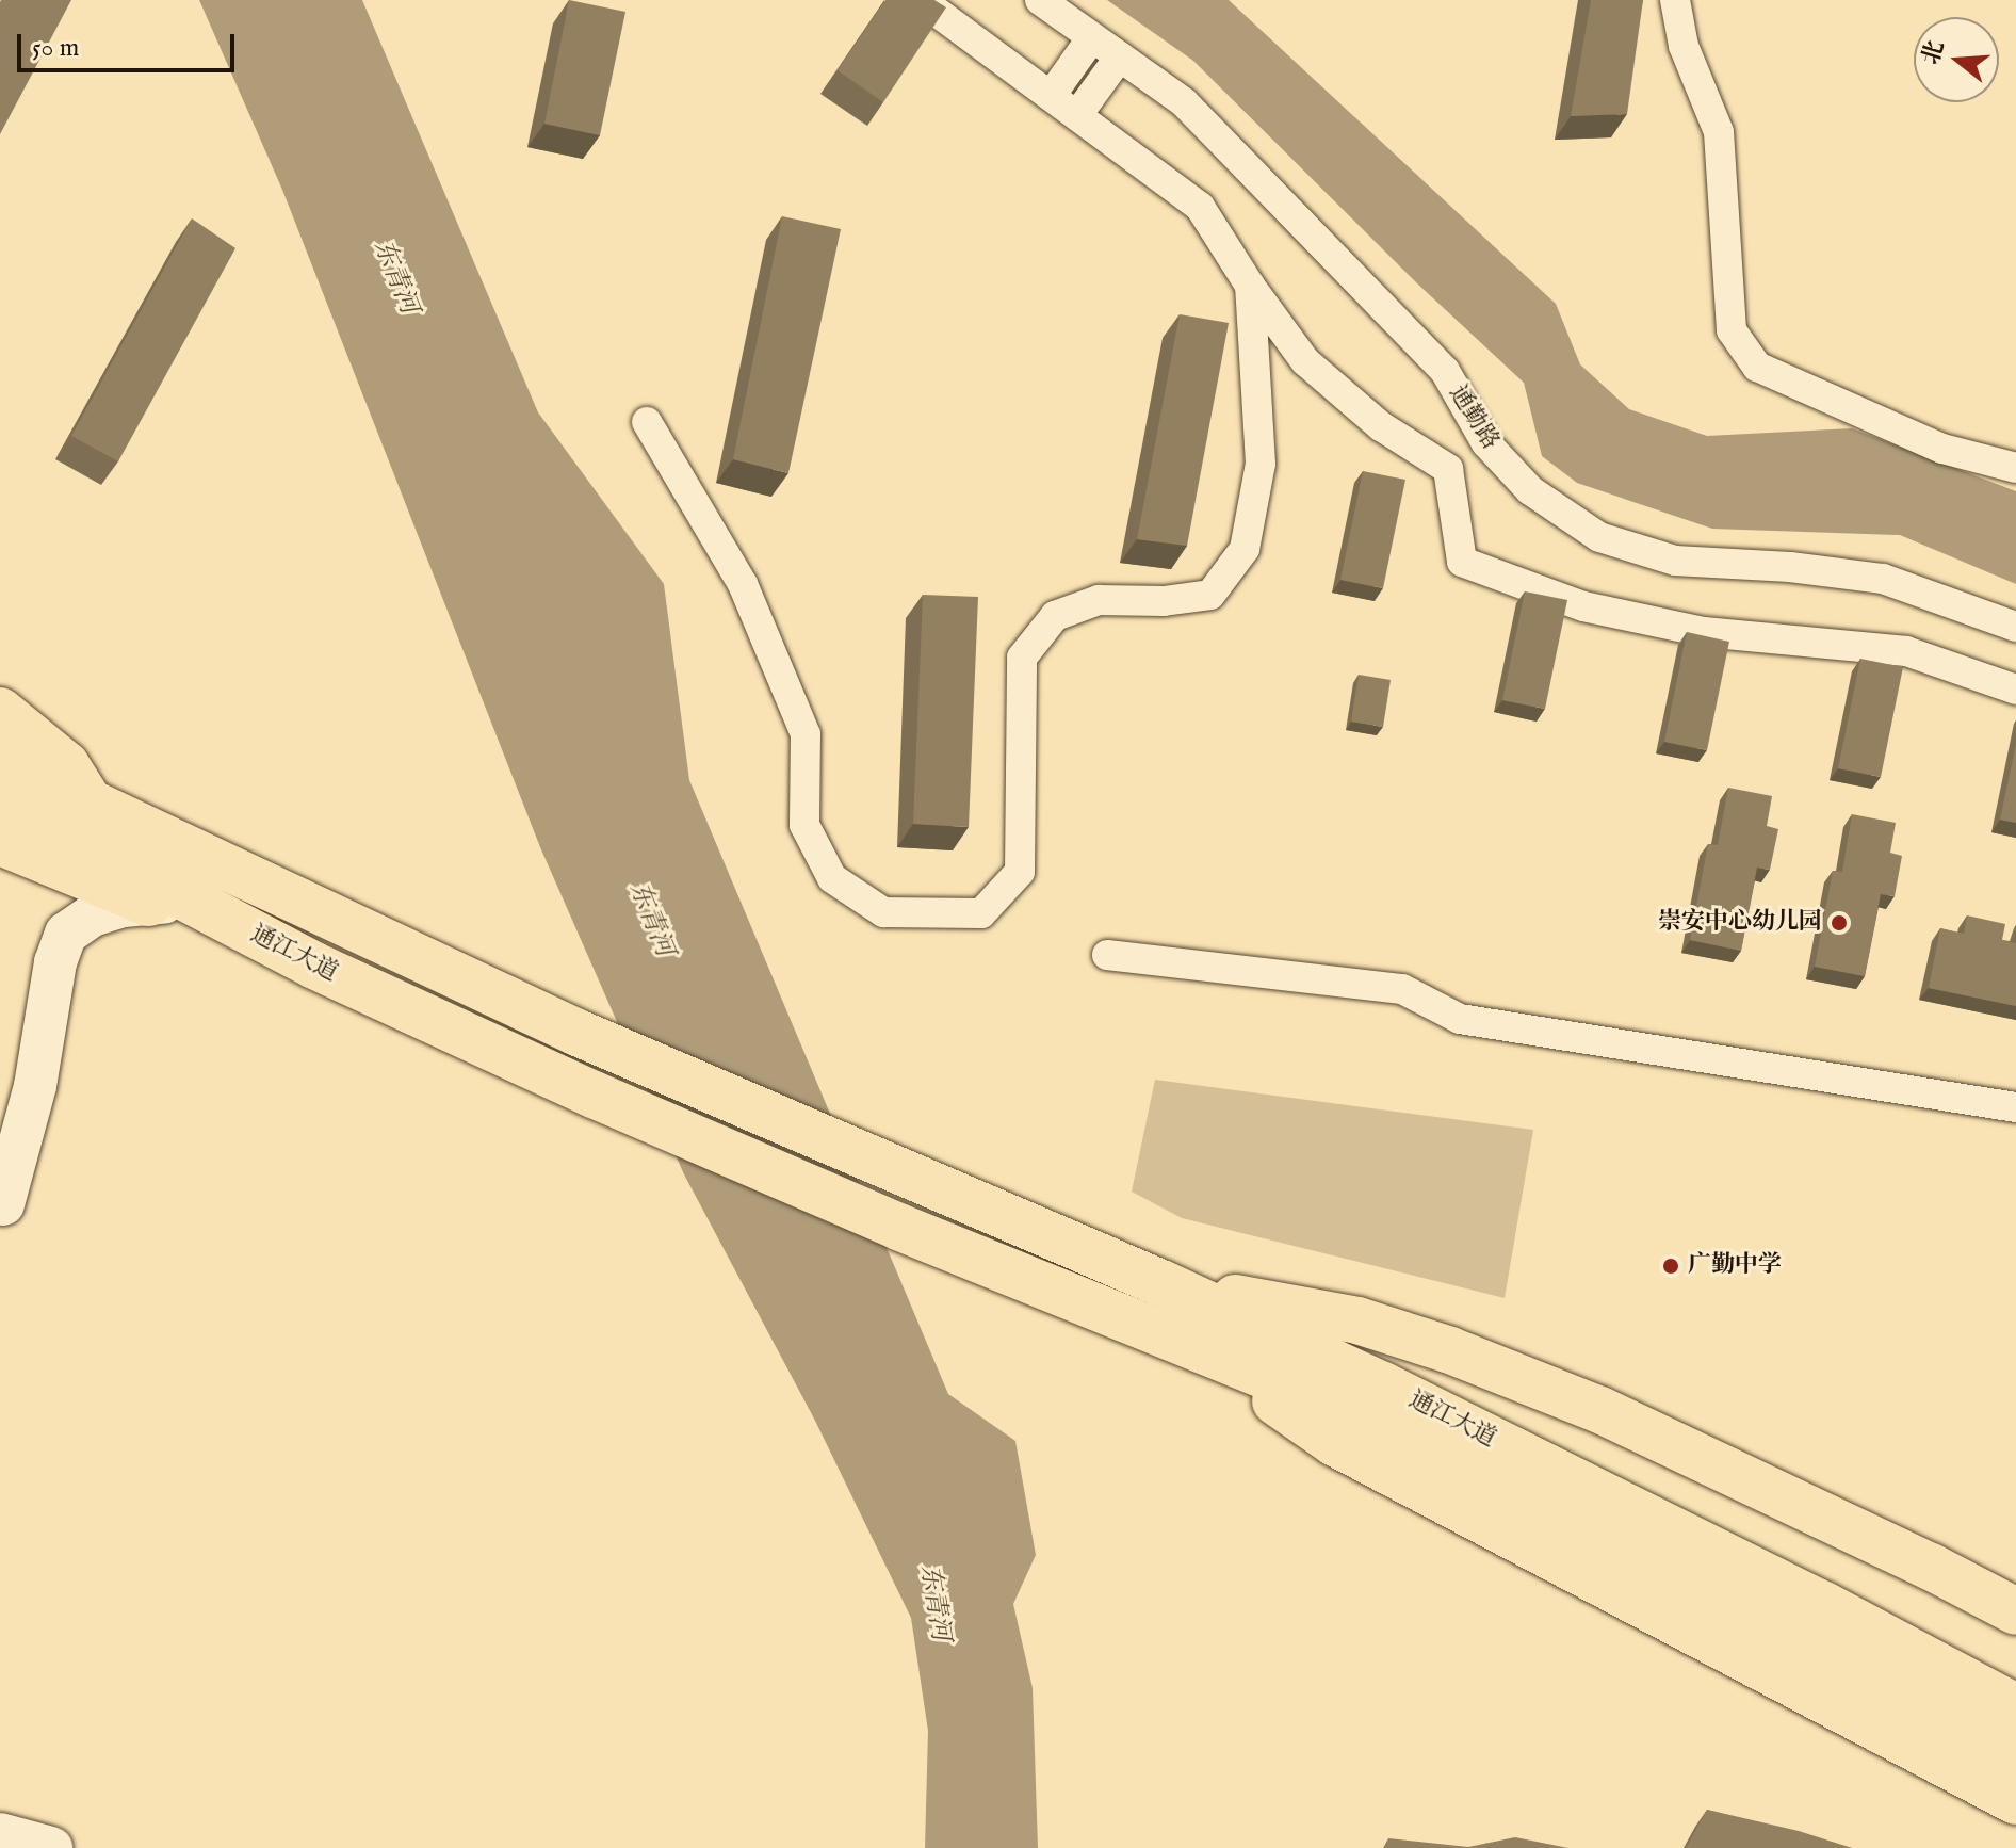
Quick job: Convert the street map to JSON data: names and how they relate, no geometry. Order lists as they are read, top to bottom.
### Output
{
  "streets": {
    "main road": ["通江大道"],
    "street": ["通勤路"]
  },
  "water": ["东青河"],
  "places": ["崇安中心幼儿园", "广勤中学"],
  "scale_bar": "50 m",
  "north": "left"
}
